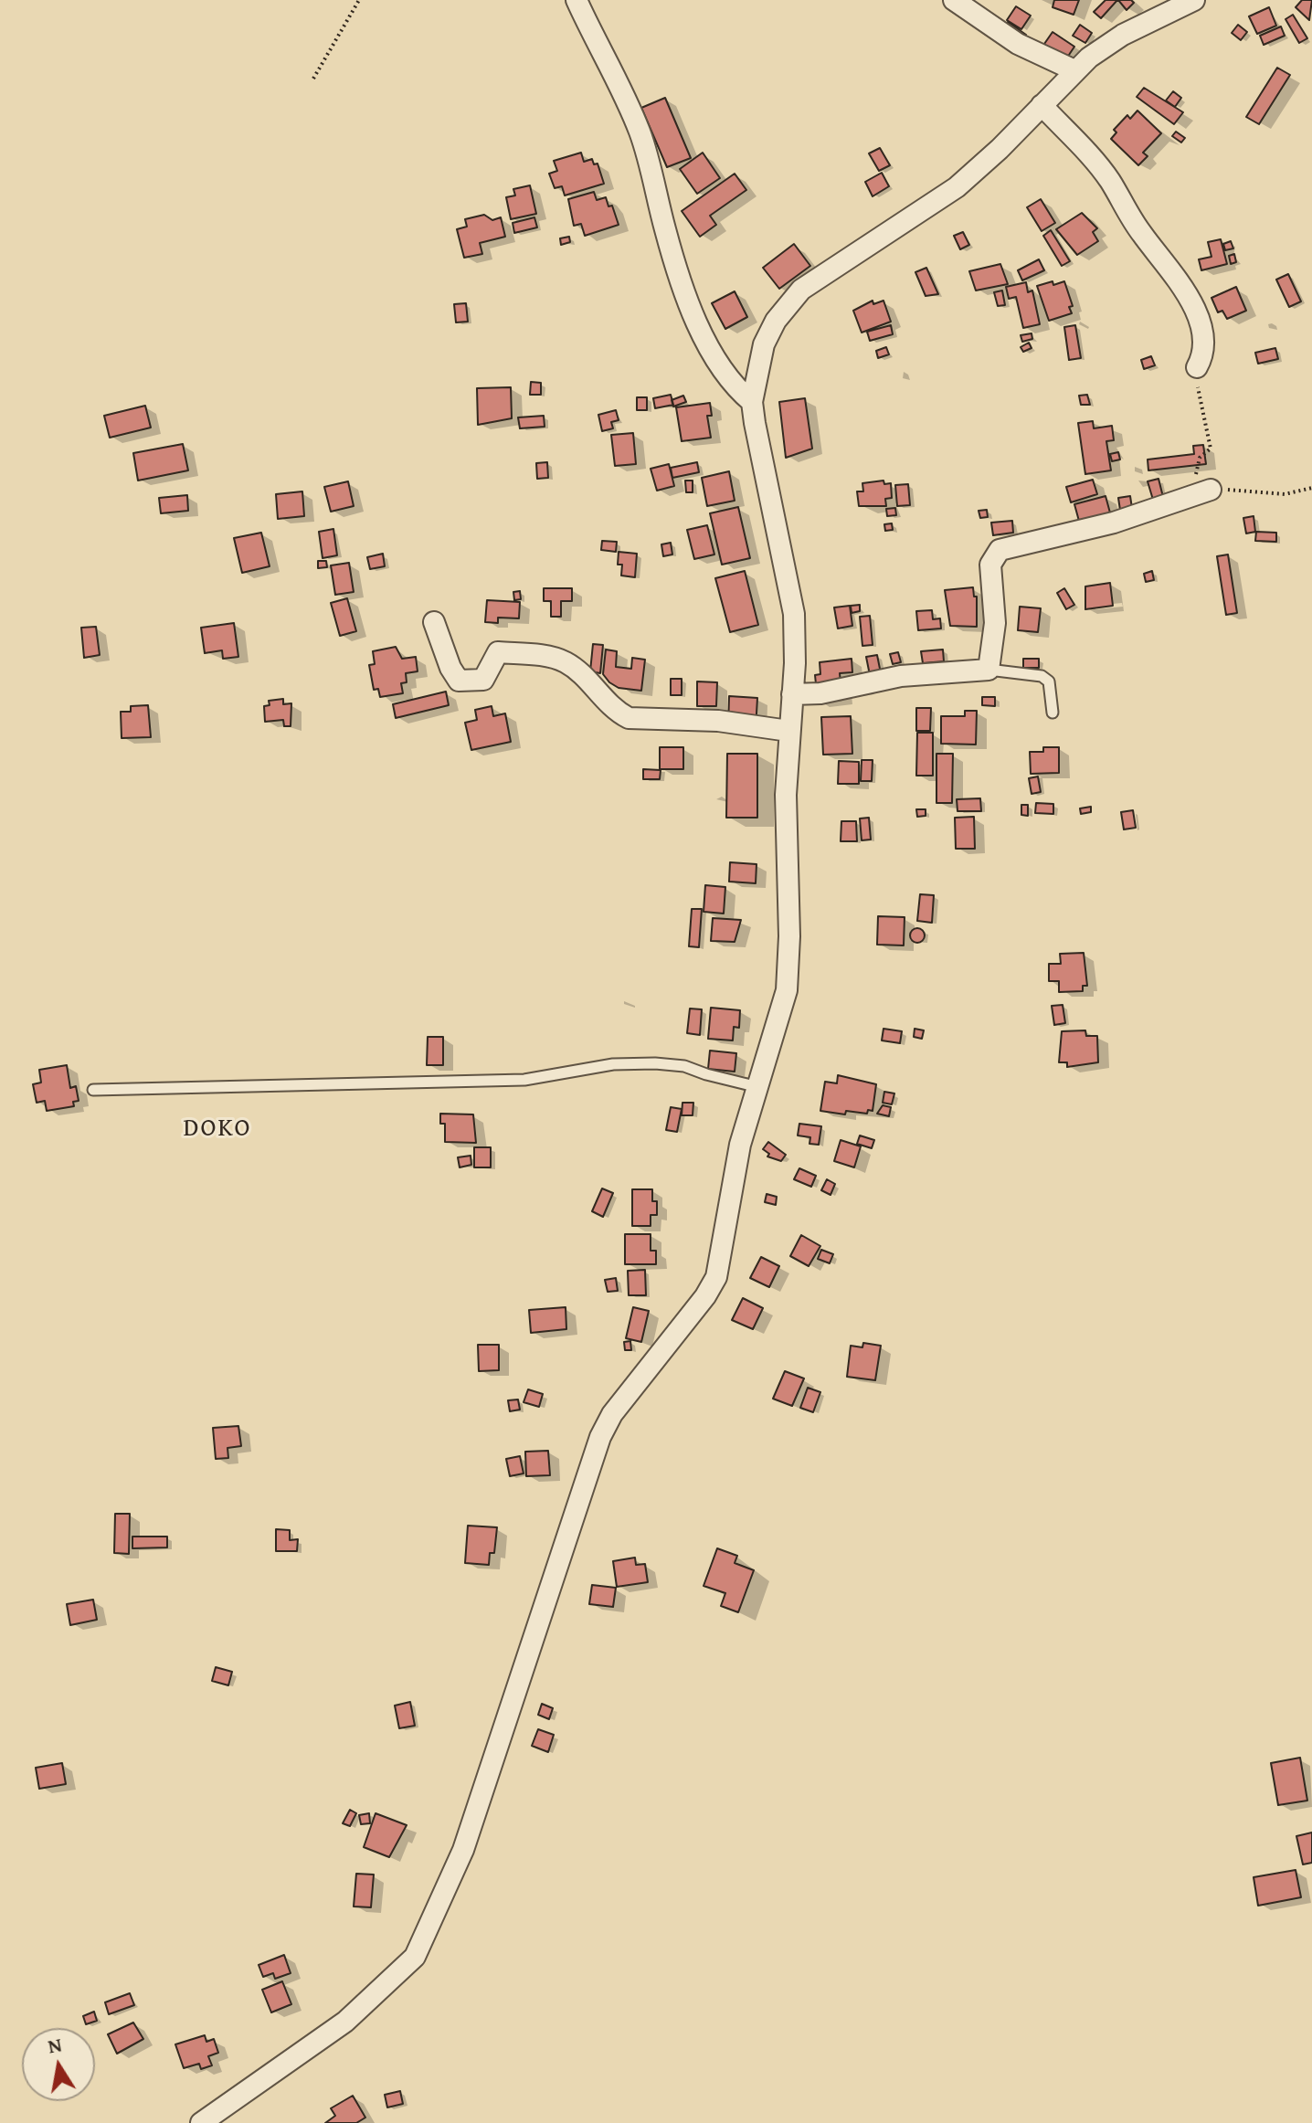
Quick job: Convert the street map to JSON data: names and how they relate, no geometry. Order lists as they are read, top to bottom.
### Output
{
  "districts": ["DOKO"],
  "north": "top"
}
